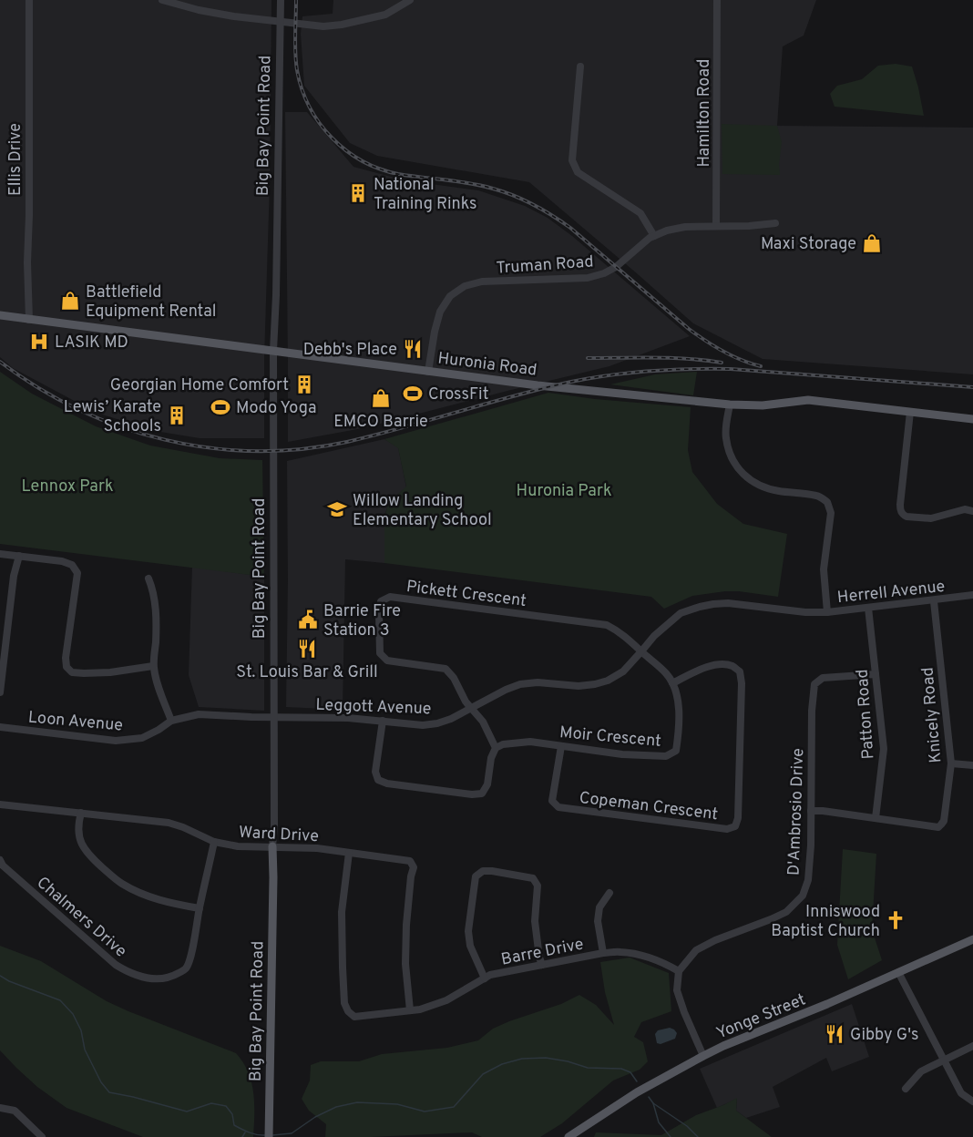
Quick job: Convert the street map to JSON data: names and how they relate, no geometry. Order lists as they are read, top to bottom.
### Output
{
  "streets": {
    "main road": ["Big Bay Point Road", "Huronia Road", "Yonge Street"],
    "street": [
      "Hamilton Road",
      "Ellis Drive",
      "Truman Road",
      "Herrell Avenue",
      "Pickett Crescent",
      "Leggott Avenue",
      "Patton Road",
      "Knicely Road",
      "Loon Avenue",
      "Moir Crescent",
      "Copeman Crescent",
      "D'Ambrosio Drive",
      "Ward Drive",
      "Chalmers Drive",
      "Barre Drive"
    ]
  },
  "crossings": [
    ["Hamilton Road", "Truman Road"],
    ["Big Bay Point Road", "Huronia Road"],
    ["Big Bay Point Road", "Leggott Avenue"],
    ["Big Bay Point Road", "Loon Avenue"],
    ["Big Bay Point Road", "Ward Drive"],
    ["Ellis Drive", "Huronia Road"],
    ["Truman Road", "Huronia Road"],
    ["Huronia Road", "Herrell Avenue"],
    ["Herrell Avenue", "Leggott Avenue"],
    ["Herrell Avenue", "Patton Road"],
    ["Herrell Avenue", "Knicely Road"],
    ["Pickett Crescent", "Leggott Avenue"],
    ["Pickett Crescent", "Moir Crescent"],
    ["Leggott Avenue", "Loon Avenue"],
    ["Leggott Avenue", "Moir Crescent"],
    ["Patton Road", "Knicely Road"],
    ["Patton Road", "D'Ambrosio Drive"],
    ["Knicely Road", "D'Ambrosio Drive"],
    ["Moir Crescent", "Copeman Crescent"],
    ["D'Ambrosio Drive", "Barre Drive"],
    ["Ward Drive", "Chalmers Drive"],
    ["Ward Drive", "Barre Drive"]
  ],
  "parks": ["Lennox Park", "Huronia Park"],
  "places": {
    "building": ["National Training Rinks", "Georgian Home Comfort", "Lewis’ Karate Schools"],
    "shop": ["Maxi Storage", "Battlefield Equipment Rental", "EMCO Barrie"],
    "hospital": ["LASIK MD"],
    "restaurant": ["Debb's Place", "St. Louis Bar & Grill", "Gibby G's"],
    "sports": ["CrossFit", "Modo Yoga"],
    "school or university": ["Willow Landing Elementary School"],
    "public building": ["Barrie Fire Station 3"],
    "church": ["Inniswood Baptist Church"]
  }
}
